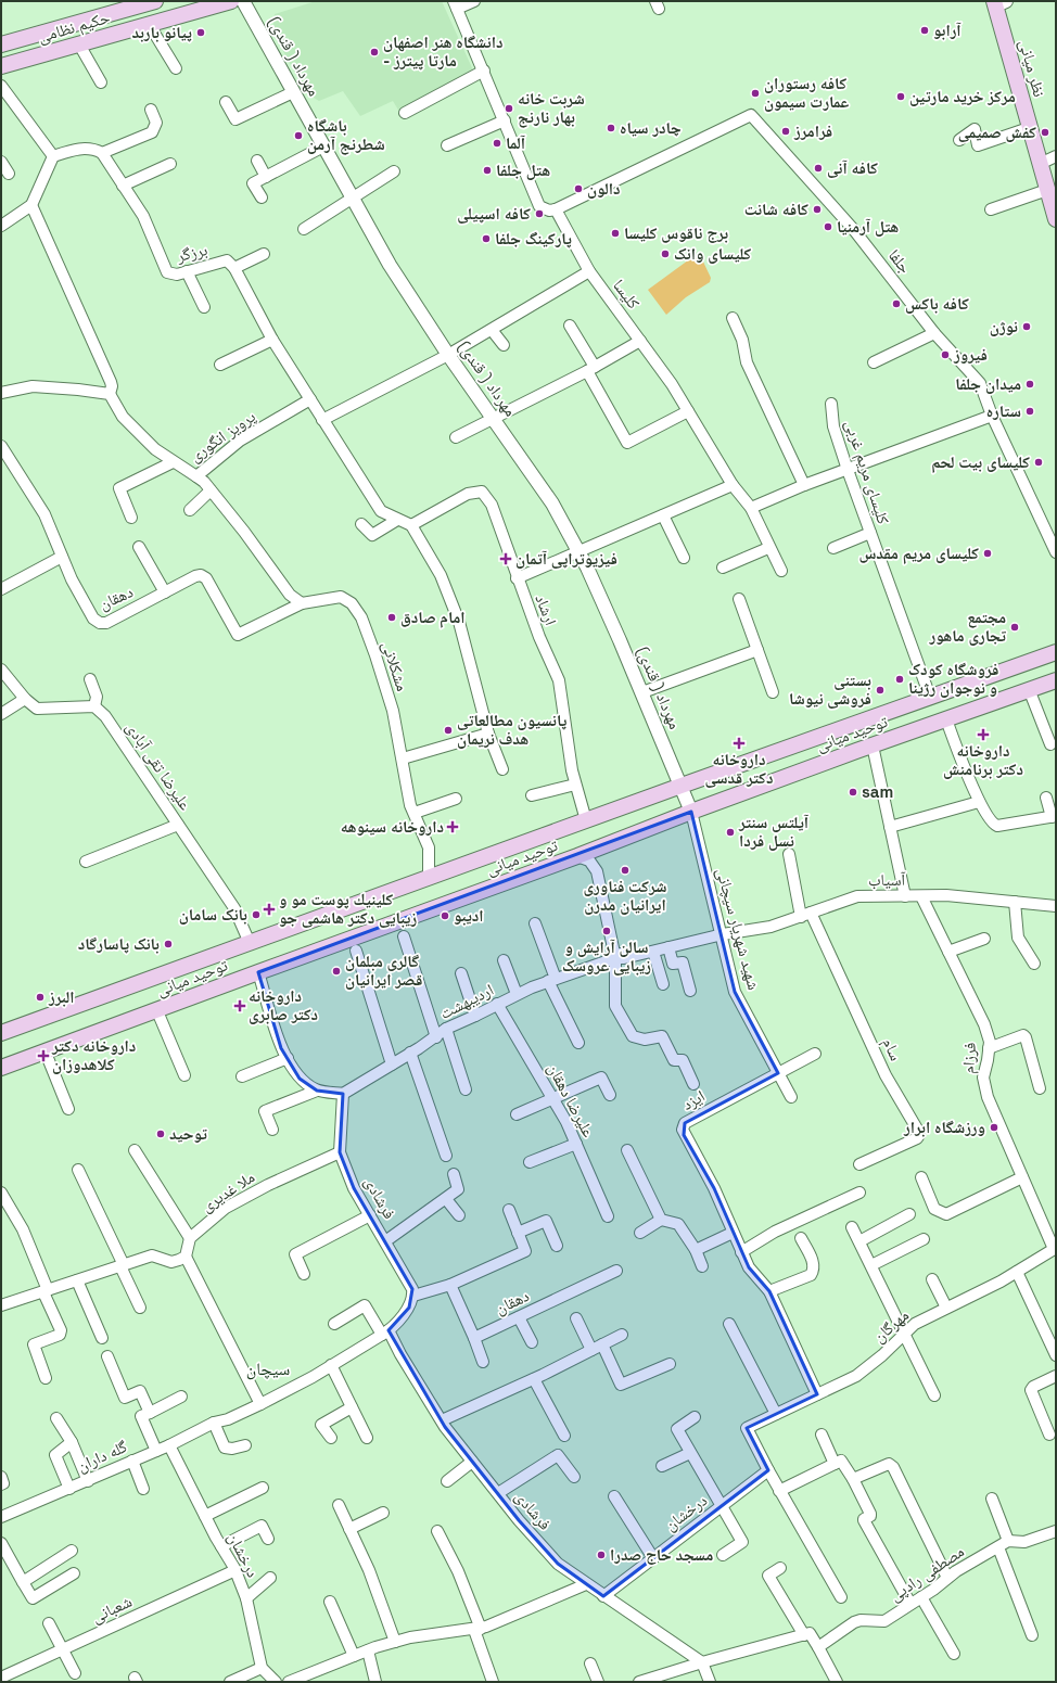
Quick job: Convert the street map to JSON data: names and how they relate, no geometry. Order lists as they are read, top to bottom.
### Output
{
  "streets": {
    "main road": ["حکیم نظامی", "نظر میانی", "توحید میانی"],
    "street": [
      "مهرداد ( قندی)",
      "برزگر",
      "جلفا",
      "کلیسا",
      "پرویز انگوری",
      "کلیسای مریم غربی",
      "دهقان",
      "ارشاد",
      "مشکلانی",
      "علیرضا تقی آبادی",
      "آسیاب",
      "شهید شهریار سیچانی",
      "اردیبهشت",
      "سام",
      "فرزام",
      "علیرضا دهقان",
      "ایزد",
      "ملا غدیری",
      "فرشادی",
      "مهرگان",
      "گله داران",
      "درخشان",
      "مصطفی رادپی",
      "شعبانی"
    ]
  },
  "crossings": [
    ["مهرداد ( قندی)", "توحید میانی"],
    ["مهرداد ( قندی)", "شهید شهریار سیچانی"],
    ["جلفا", "کلیسا"],
    ["کلیسای مریم غربی", "توحید میانی"],
    ["دهقان", "مشکلانی"],
    ["ارشاد", "توحید میانی"],
    ["مشکلانی", "توحید میانی"],
    ["توحید میانی", "علیرضا تقی آبادی"],
    ["توحید میانی", "شهید شهریار سیچانی"],
    ["آسیاب", "شهید شهریار سیچانی"],
    ["آسیاب", "اردیبهشت"],
    ["آسیاب", "سام"],
    ["آسیاب", "فرزام"],
    ["شهید شهریار سیچانی", "اردیبهشت"],
    ["شهید شهریار سیچانی", "ایزد"],
    ["اردیبهشت", "علیرضا دهقان"],
    ["اردیبهشت", "فرشادی"],
    ["فرزام", "مهرگان"],
    ["ایزد", "مهرگان"],
    ["ملا غدیری", "فرشادی"],
    ["فرشادی", "درخشان"],
    ["مهرگان", "درخشان"],
    ["گله داران", "درخشان"],
    ["درخشان", "شعبانی"]
  ],
  "districts": ["سیچان"],
  "places": {
    "other": [
      "آرابو",
      "پیانو باربد",
      "دانشگاه هنر اصفهان - مارتا پیترز",
      "کافه رستوران عمارت سیمون",
      "مرکز خرید مارتین",
      "شربت خانه بهار نارنج",
      "چادر سیاه",
      "فرامرز",
      "کفش صمیمی",
      "باشگاه شطرنج آرمن",
      "آلما",
      "کافه آنی",
      "هتل جلفا",
      "دالون",
      "کافه شانت",
      "کافه اسپیلی",
      "هتل آرمنیا",
      "برج ناقوس کلیسا",
      "پارکینگ جلفا",
      "کلیسای وانک",
      "کافه باکس",
      "نوژن",
      "فیروز",
      "میدان جلفا",
      "ستاره",
      "کلیسای بیت لحم",
      "کلیسای مریم مقدس",
      "امام صادق",
      "مجتمع تجاری ماهور",
      "فروشگاه کودک و نوجوان رژینا",
      "بستنی فروشی نیوشا",
      "پانسیون مطالعاتی هدف نریمان",
      "sam",
      "آیلتس سنتر نسل فردا",
      "شرکت فناوری ایرانیان مدرن",
      "بانک سامان",
      "ادیبو",
      "سالن آرایش و زیبایی عروسک",
      "بانک پاسارگاد",
      "گالری مبلمان قصر ایرانیان",
      "البرز",
      "ورزشگاه ابرار",
      "توحید",
      "مسجد حاج صدرا"
    ],
    "health": [
      "فیزیوتراپی آتمان",
      "داروخانه دکتر برنامنش",
      "داروخانه دکتر قدسی",
      "داروخانه سینوهه",
      "كلينيك پوست مو و زيبايى دکتر هاشمی جو",
      "داروخانه دکتر صابری",
      "داروخانه دکتر کلاهدوزان"
    ]
  }
}
